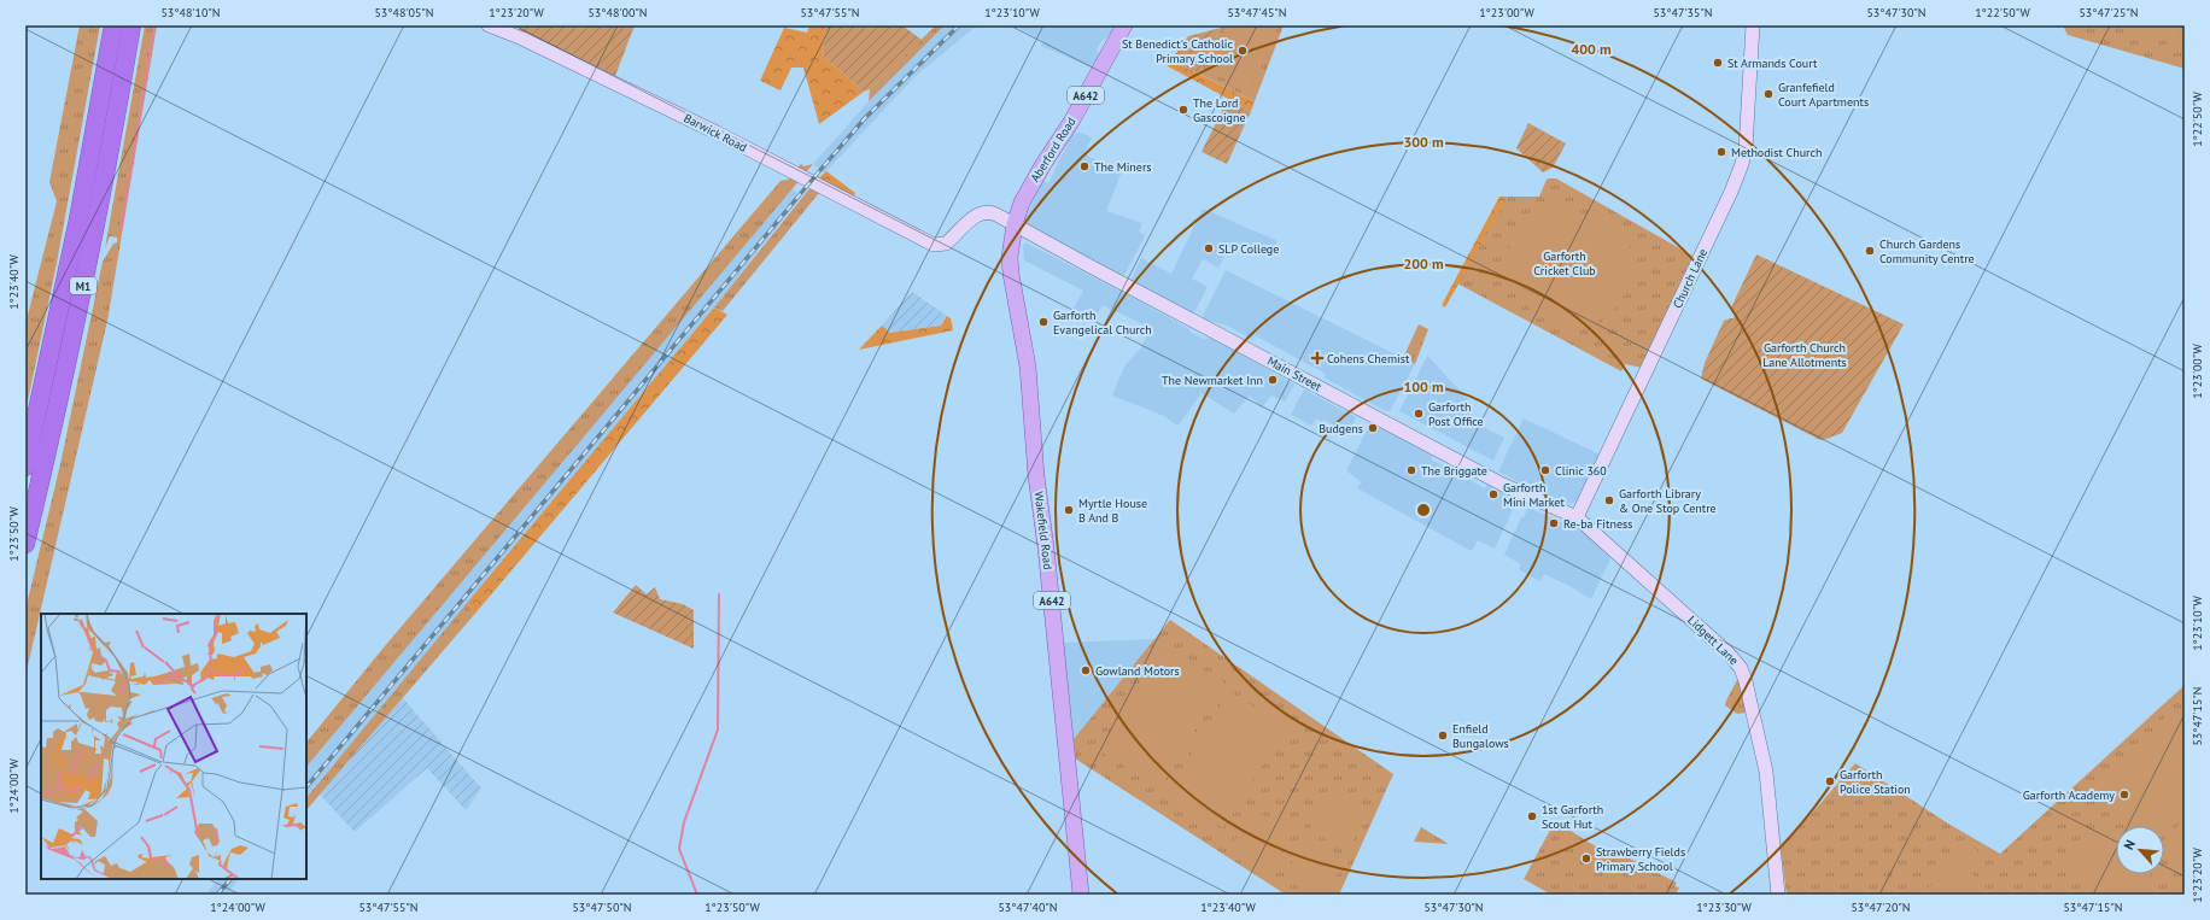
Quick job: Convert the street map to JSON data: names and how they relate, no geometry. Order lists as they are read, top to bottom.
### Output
{
  "streets": {
    "highway": ["M1"],
    "main road": ["A642", "Aberford Road", "Wakefield Road"],
    "street": [
      "Barwick Road",
      "Church Lane",
      "Main Street",
      "Lidgett Lane"
    ]
  },
  "crossings": [
    ["Barwick Road", "Main Street"],
    ["Aberford Road", "Main Street"],
    ["Aberford Road", "Wakefield Road"],
    ["Church Lane", "Main Street"],
    ["Church Lane", "Lidgett Lane"],
    ["Main Street", "Wakefield Road"],
    ["Main Street", "Lidgett Lane"]
  ],
  "parks": ["Garforth Cricket Club", "Garforth Church Lane Allotments"],
  "places": {
    "other": [
      "St Benedict's Catholic Primary School",
      "St Armands Court",
      "Granfefield Court Apartments",
      "The Lord Gascoigne",
      "Methodist Church",
      "The Miners",
      "SLP College",
      "Church Gardens Community Centre",
      "Garforth Evangelical Church",
      "The Newmarket Inn",
      "Garforth Post Office",
      "Budgens",
      "The Briggate",
      "Clinic 360",
      "Garforth Mini Market",
      "Garforth Library & One Stop Centre",
      "Myrtle House B And B",
      "Re-ba Fitness",
      "Gowland Motors",
      "Enfield Bungalows",
      "Garforth Police Station",
      "Garforth Academy",
      "1st Garforth Scout Hut",
      "Strawberry Fields Primary School"
    ],
    "health": ["Cohens Chemist"]
  },
  "north": "top left",
  "coordinates": [
    "53°48'10\"N",
    "53°48'05\"N",
    "1°23'20\"W",
    "53°48'00\"N",
    "53°47'55\"N",
    "1°23'10\"W",
    "53°47'45\"N",
    "1°23'00\"W",
    "53°47'35\"N",
    "53°47'30\"N",
    "1°22'50\"W",
    "53°47'25\"N",
    "1°23'40\"W",
    "1°23'50\"W",
    "53°47'15\"N",
    "1°24'00\"W",
    "53°47'50\"N",
    "53°47'40\"N",
    "1°23'30\"W",
    "53°47'20\"N"
  ],
  "rings": [
    "400 m",
    "300 m",
    "200 m",
    "100 m"
  ]
}
